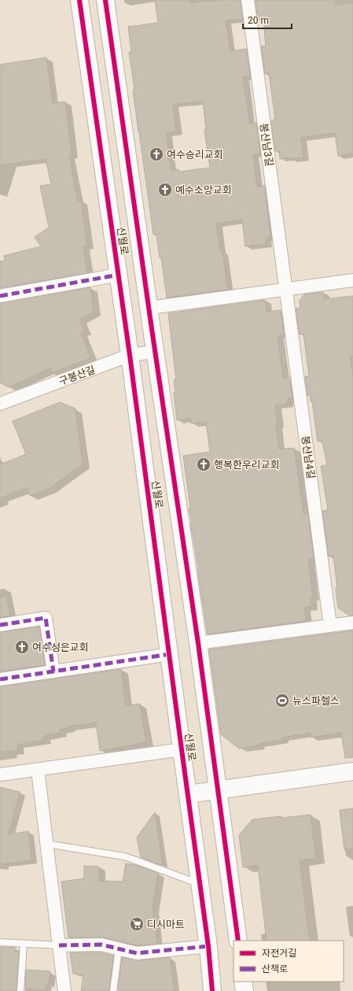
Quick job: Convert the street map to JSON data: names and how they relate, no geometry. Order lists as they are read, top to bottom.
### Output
{
  "streets": {
    "street": [
      "봉산남3길",
      "신월로",
      "구봉산길",
      "봉산남4길"
    ]
  },
  "crossings": [
    ["봉산남3길", "봉산남4길"],
    ["신월로", "구봉산길"]
  ],
  "places": {
    "church": [
      "여수승리교회",
      "예수소망교회",
      "행복한우리교회",
      "여수성은교회"
    ],
    "sports": ["뉴스파헬스"],
    "supermarket": ["디시마트"]
  },
  "legend": ["자전거길", "산책로"],
  "scale_bar": "20 m"
}
